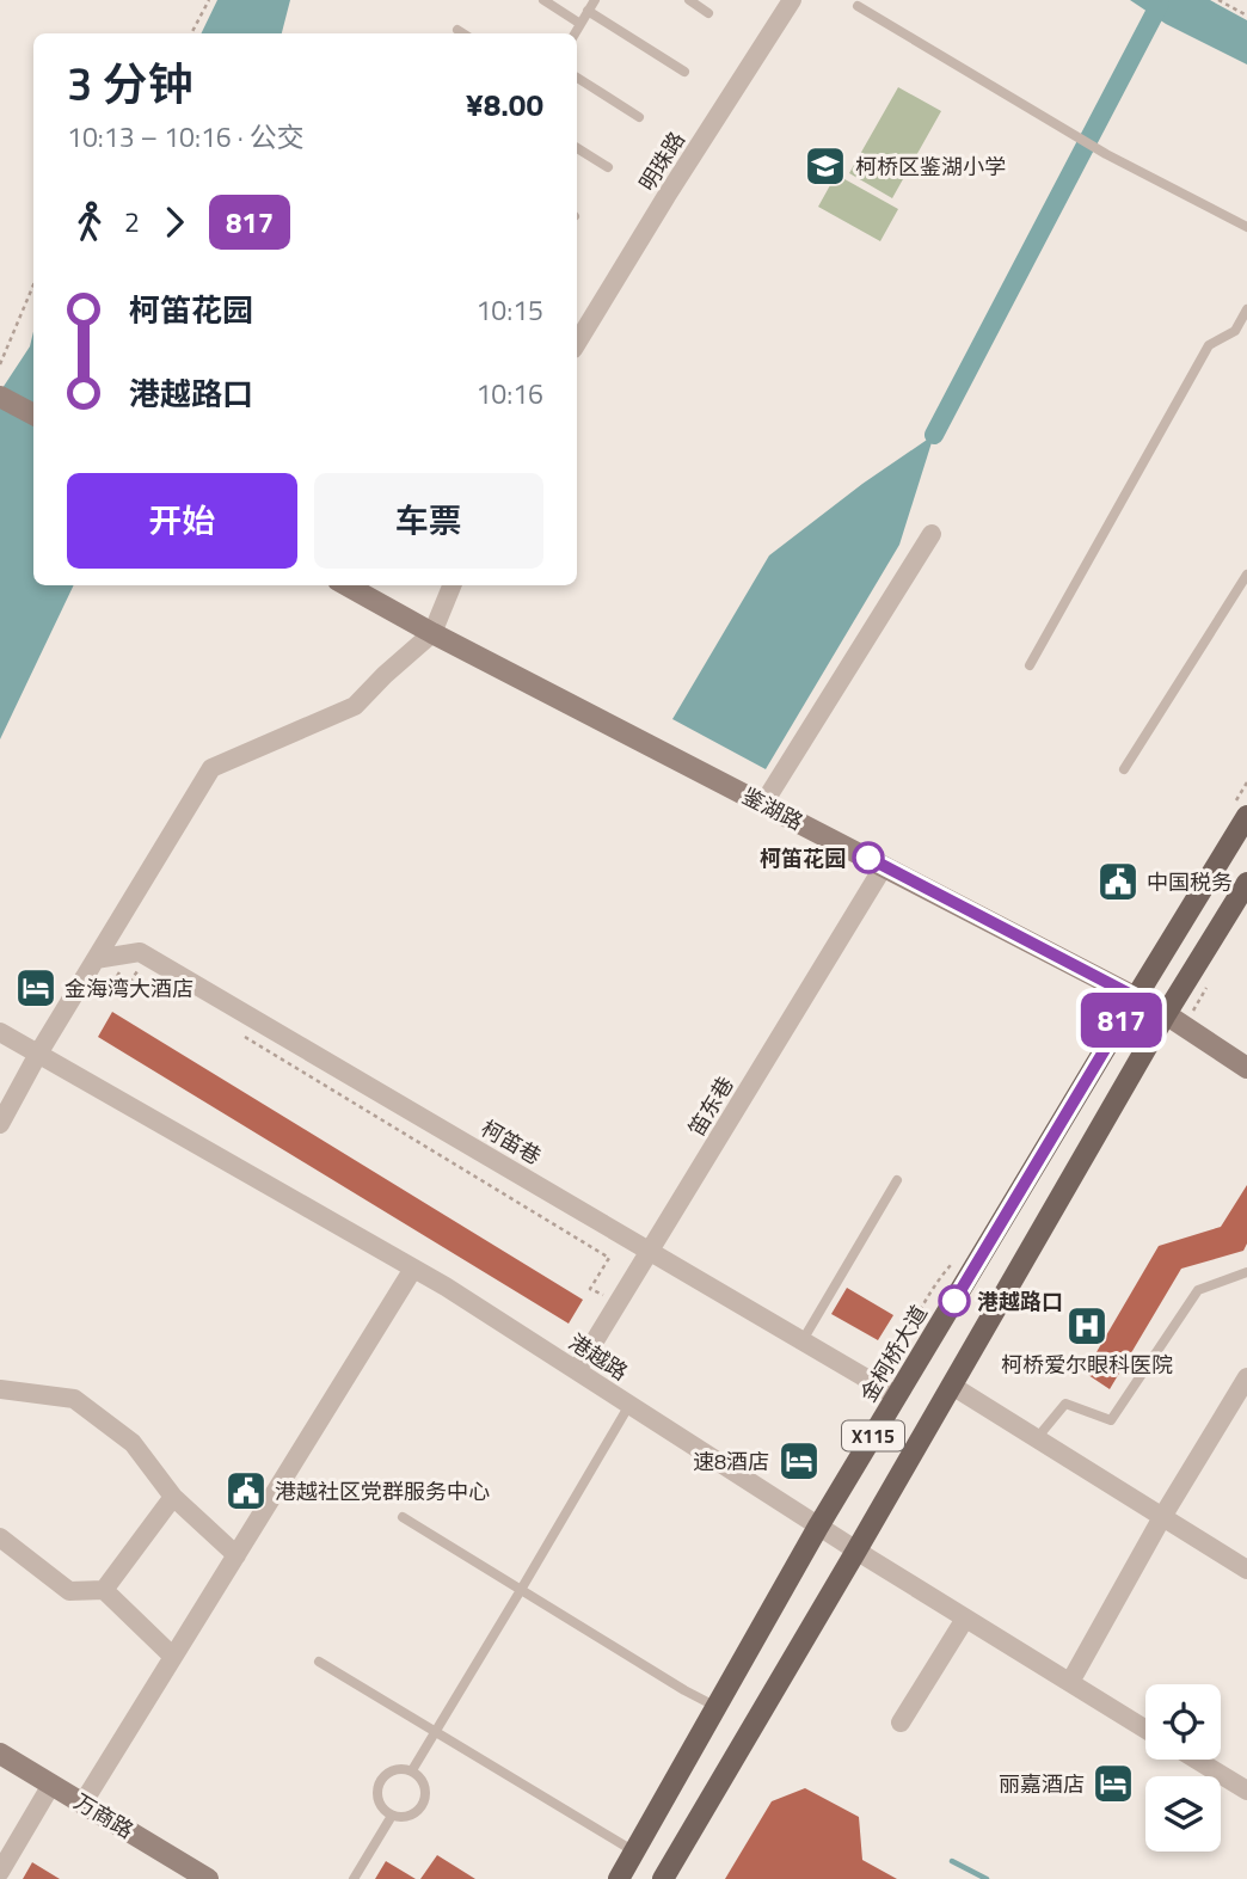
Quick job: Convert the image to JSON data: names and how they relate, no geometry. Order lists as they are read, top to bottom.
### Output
{
  "streets": {
    "main road": ["金柯桥大道", "X115"],
    "street": [
      "明珠路",
      "鉴湖路",
      "笛东巷",
      "柯笛巷",
      "港越路",
      "万商路"
    ]
  },
  "crossings": [
    ["鉴湖路", "笛东巷"],
    ["鉴湖路", "金柯桥大道"],
    ["鉴湖路", "X115"],
    ["笛东巷", "柯笛巷"],
    ["笛东巷", "港越路"],
    ["柯笛巷", "金柯桥大道"],
    ["金柯桥大道", "港越路"],
    ["港越路", "X115"]
  ],
  "places": {
    "school or university": ["柯桥区鉴湖小学"],
    "other": ["柯笛花园", "港越路口"],
    "public building": ["中国税务", "港越社区党群服务中心"],
    "hotel": ["金海湾大酒店", "速8酒店", "丽嘉酒店"],
    "hospital": ["柯桥爱尔眼科医院"]
  },
  "lines": ["bus line 817"],
  "page": {
    "on_map": "817",
    "heading": ["3 分钟", "10:13 – 10:16 · 公交", "¥8.00"],
    "legs": ["2", "817"],
    "list": [
      {
        "name": "柯笛花园",
        "value": "10:15"
      },
      {
        "name": "港越路口",
        "value": "10:16"
      }
    ],
    "buttons": ["开始", "车票"]
  }
}
